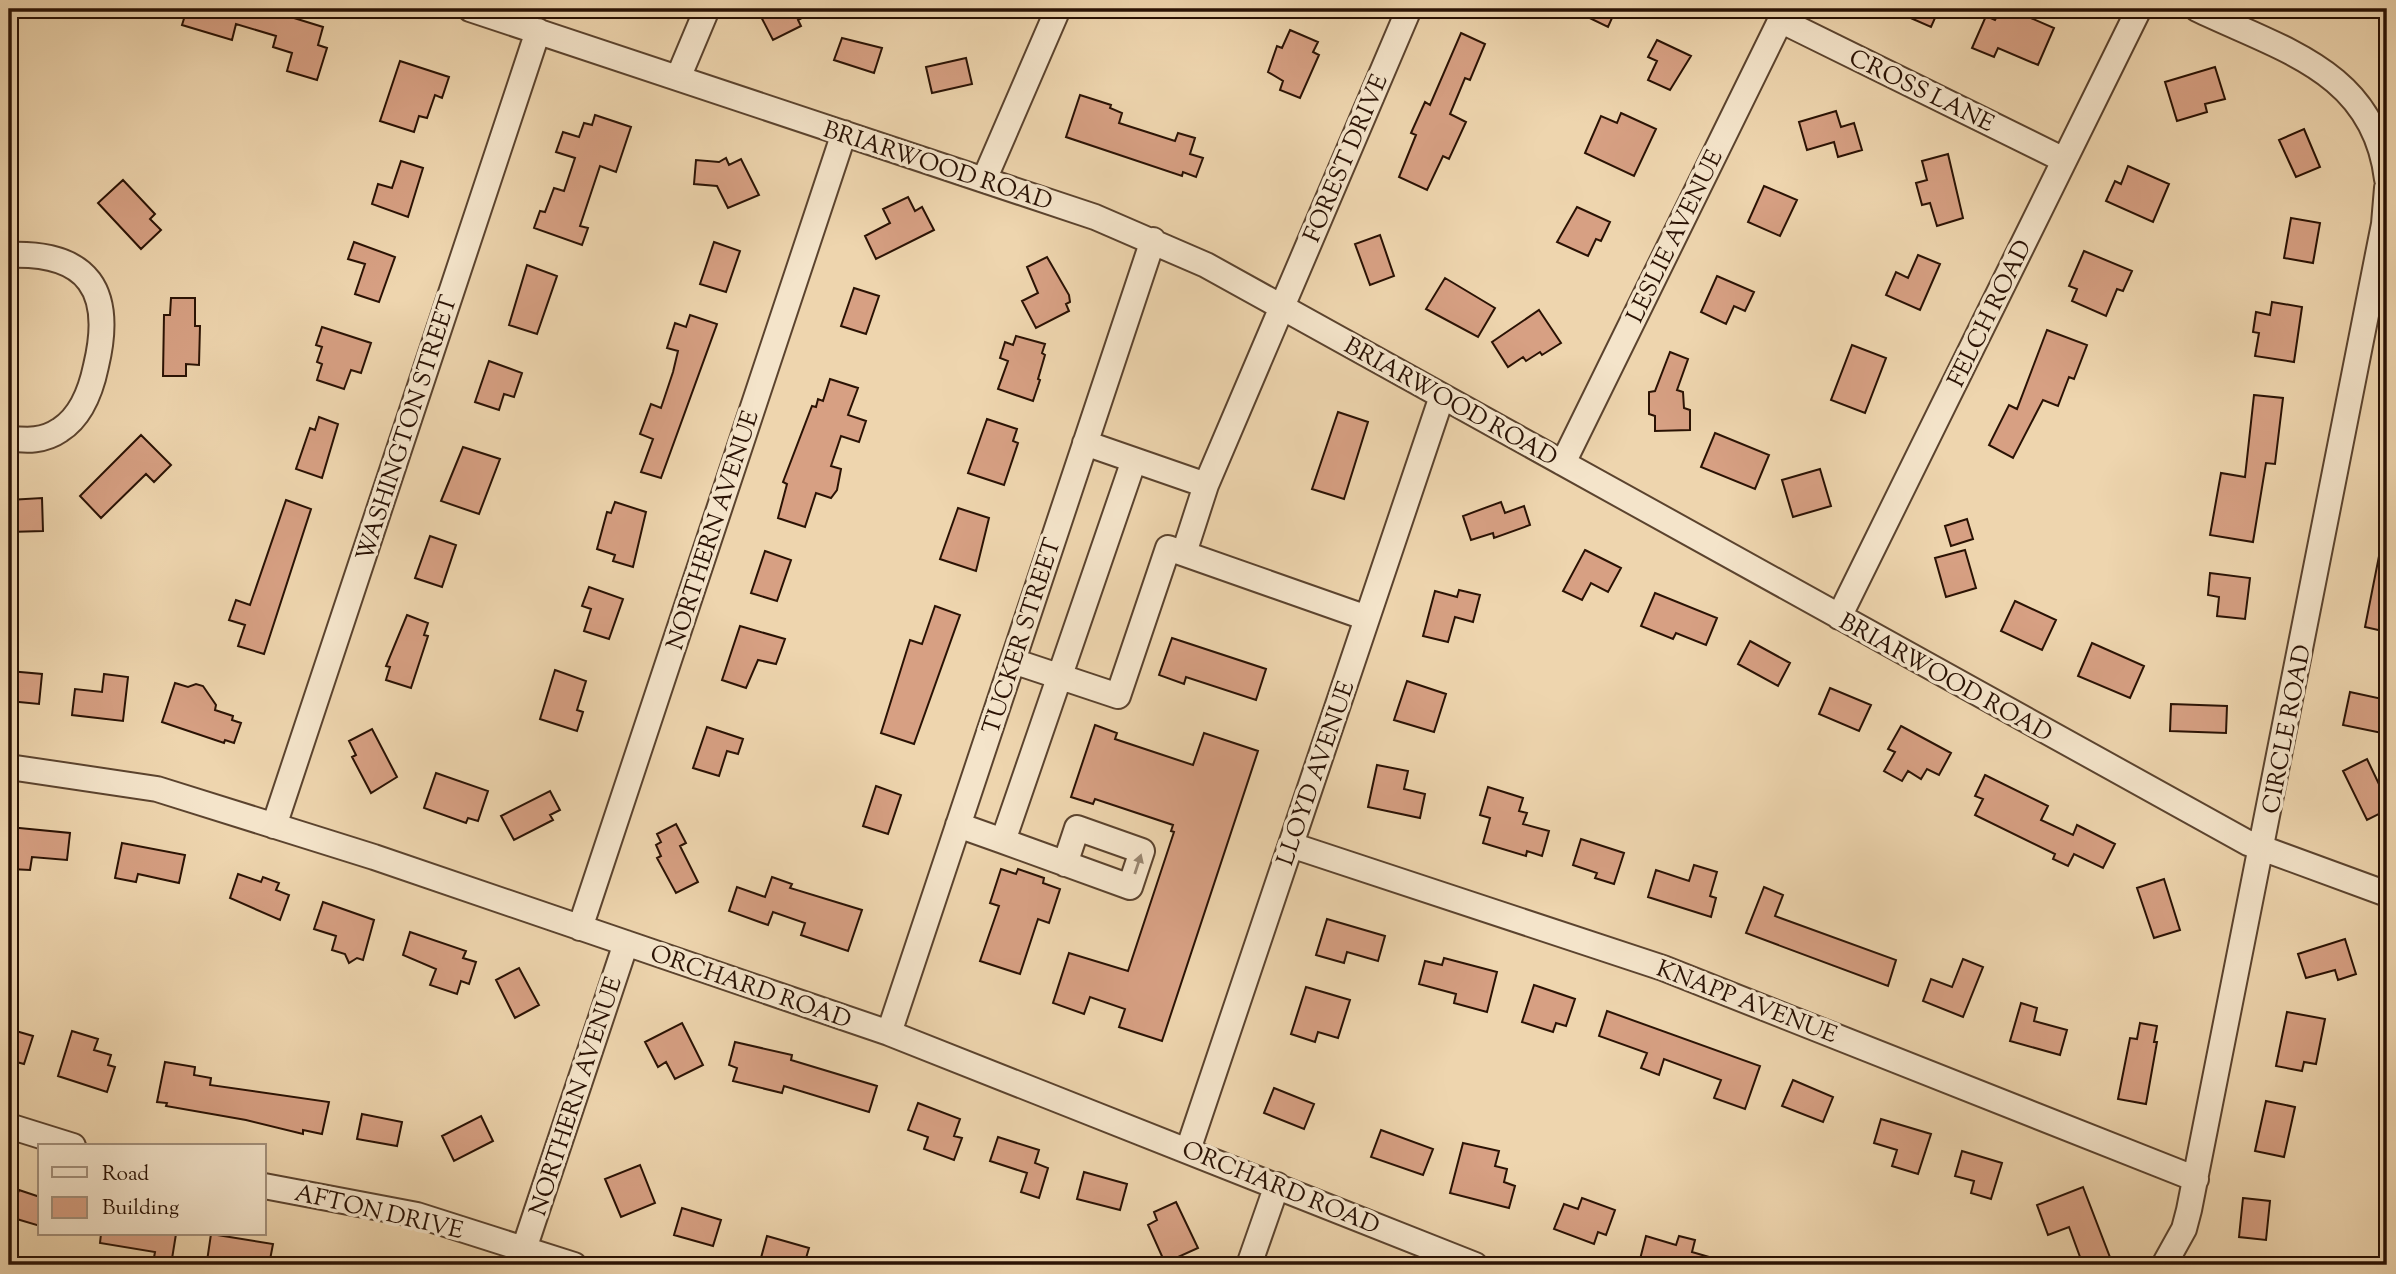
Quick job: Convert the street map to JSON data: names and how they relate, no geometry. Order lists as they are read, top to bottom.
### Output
{
  "streets": {
    "street": [
      "CROSS LANE",
      "FOREST DRIVE",
      "BRIARWOOD ROAD",
      "LESLIE AVENUE",
      "FELCH ROAD",
      "WASHINGTON STREET",
      "NORTHERN AVENUE",
      "TUCKER STREET",
      "CIRCLE ROAD",
      "LLOYD AVENUE",
      "ORCHARD ROAD",
      "KNAPP AVENUE",
      "AFTON DRIVE"
    ]
  },
  "crossings": [
    ["CROSS LANE", "LESLIE AVENUE"],
    ["CROSS LANE", "FELCH ROAD"],
    ["FOREST DRIVE", "BRIARWOOD ROAD"],
    ["BRIARWOOD ROAD", "LESLIE AVENUE"],
    ["BRIARWOOD ROAD", "FELCH ROAD"],
    ["BRIARWOOD ROAD", "WASHINGTON STREET"],
    ["BRIARWOOD ROAD", "NORTHERN AVENUE"],
    ["BRIARWOOD ROAD", "TUCKER STREET"],
    ["BRIARWOOD ROAD", "CIRCLE ROAD"],
    ["BRIARWOOD ROAD", "LLOYD AVENUE"],
    ["WASHINGTON STREET", "ORCHARD ROAD"],
    ["NORTHERN AVENUE", "ORCHARD ROAD"],
    ["NORTHERN AVENUE", "AFTON DRIVE"],
    ["TUCKER STREET", "ORCHARD ROAD"],
    ["CIRCLE ROAD", "KNAPP AVENUE"],
    ["LLOYD AVENUE", "ORCHARD ROAD"],
    ["LLOYD AVENUE", "KNAPP AVENUE"]
  ],
  "legend": ["Road", "Building"]
}
